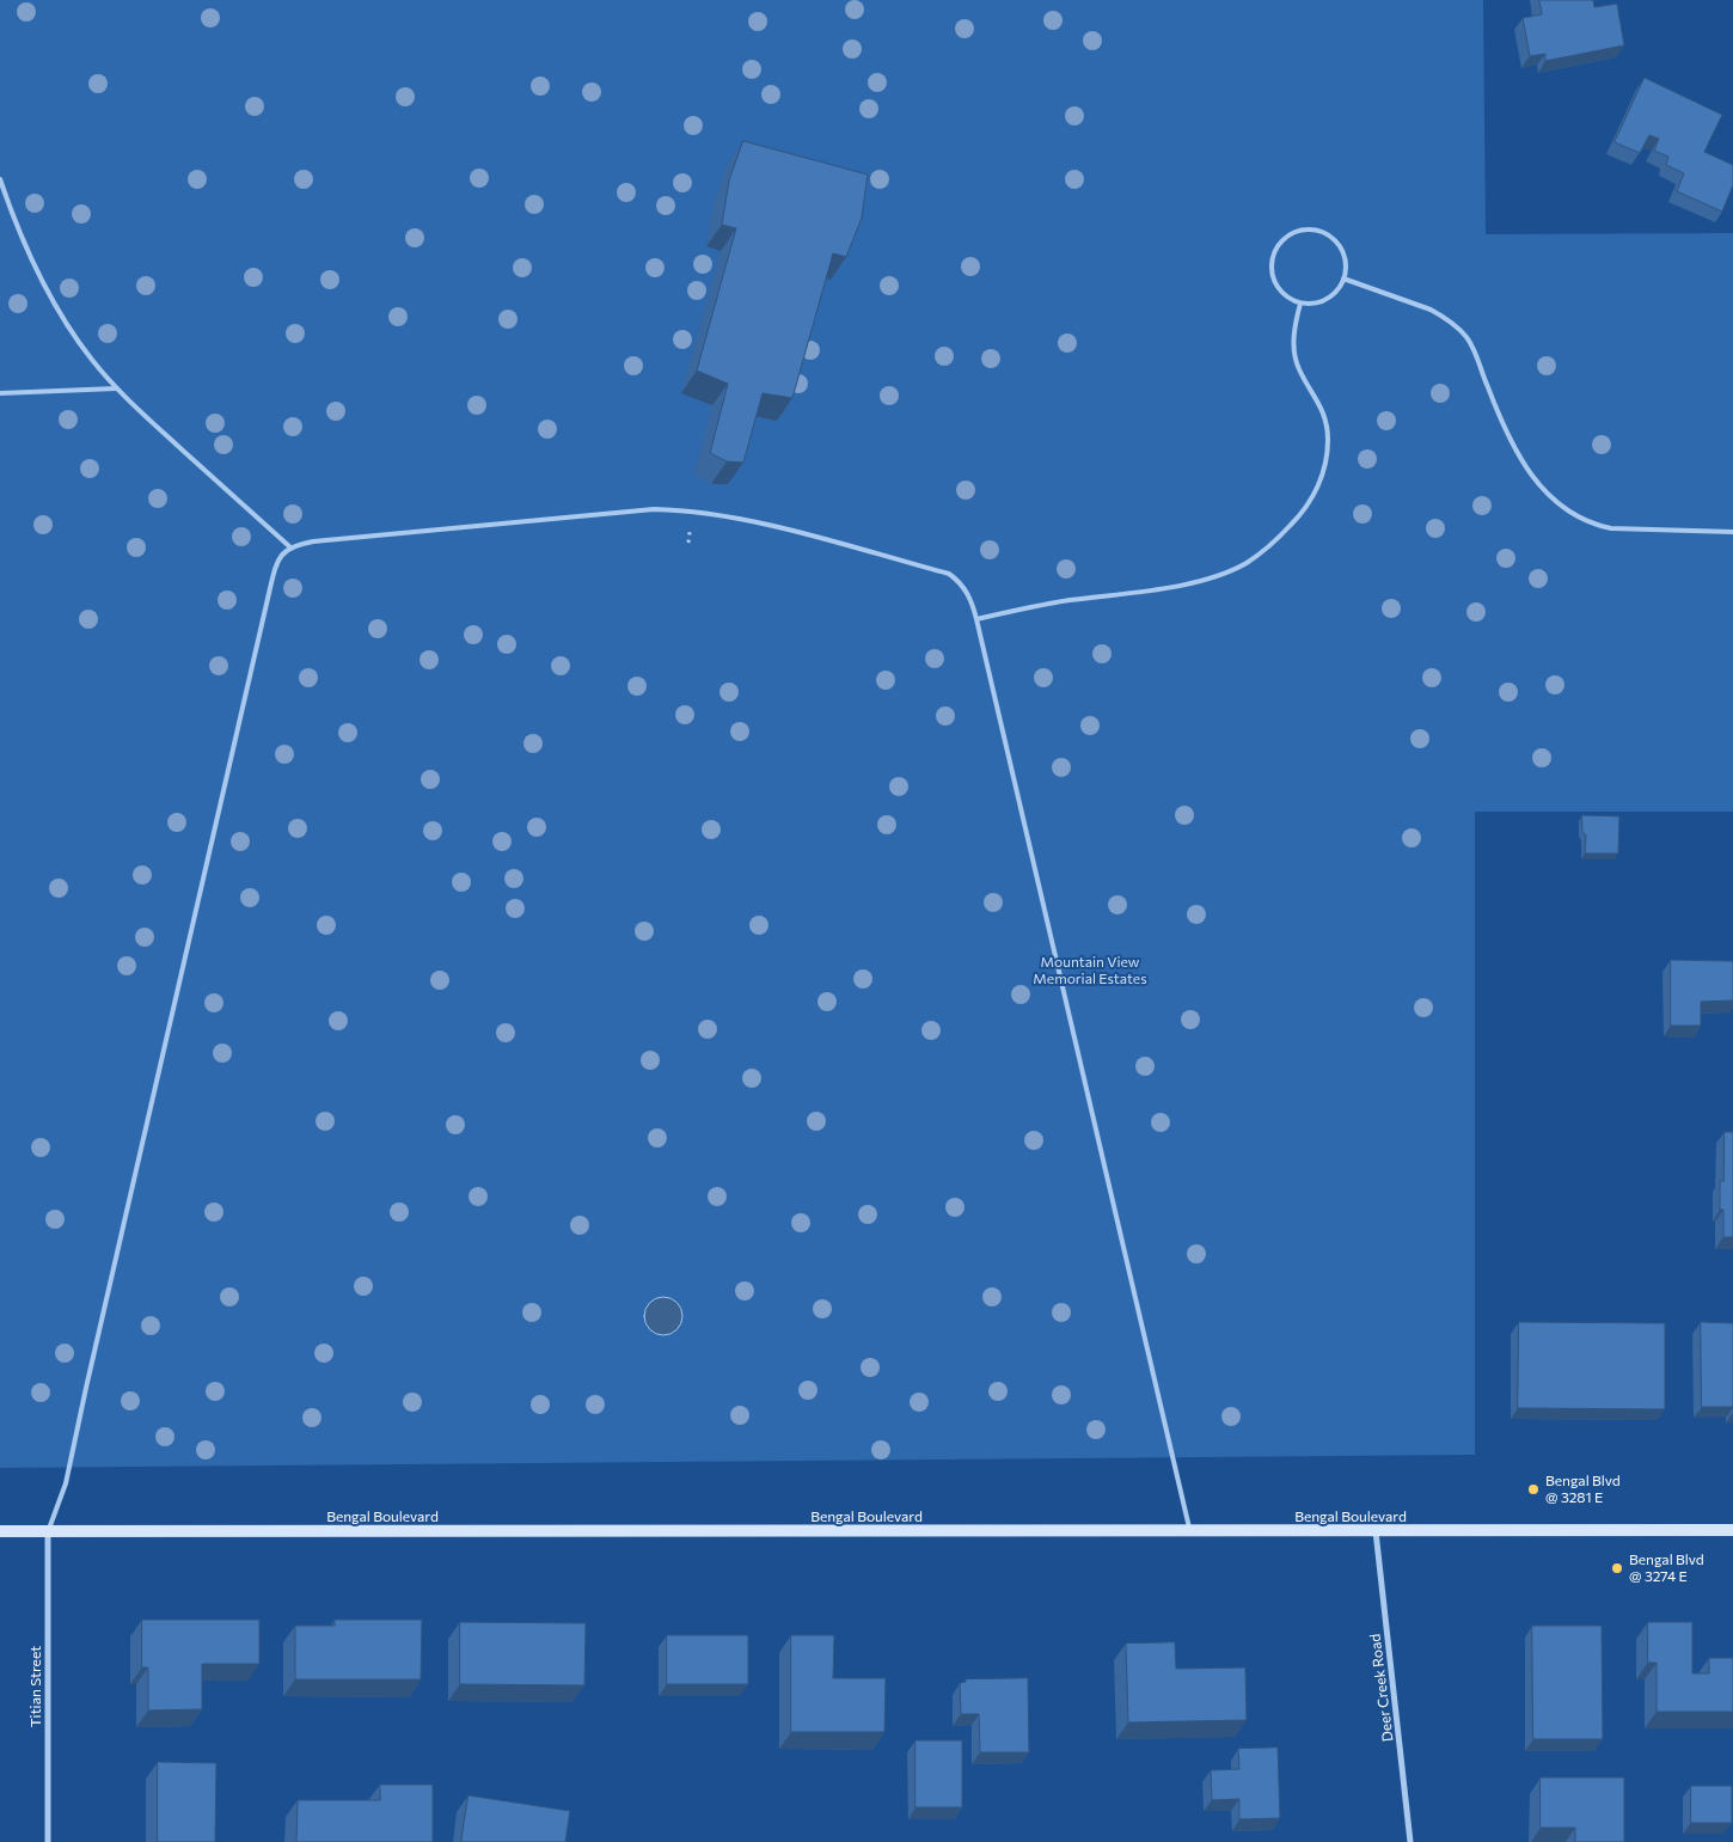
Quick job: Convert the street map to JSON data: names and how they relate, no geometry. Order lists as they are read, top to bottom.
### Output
{
  "streets": {
    "main road": ["Bengal Boulevard"],
    "street": ["Titian Street", "Deer Creek Road"]
  },
  "crossings": [
    ["Bengal Boulevard", "Titian Street"],
    ["Bengal Boulevard", "Deer Creek Road"]
  ],
  "parks": ["Mountain View Memorial Estates"],
  "places": ["Bengal Blvd @ 3281 E", "Bengal Blvd @ 3274 E"]
}
